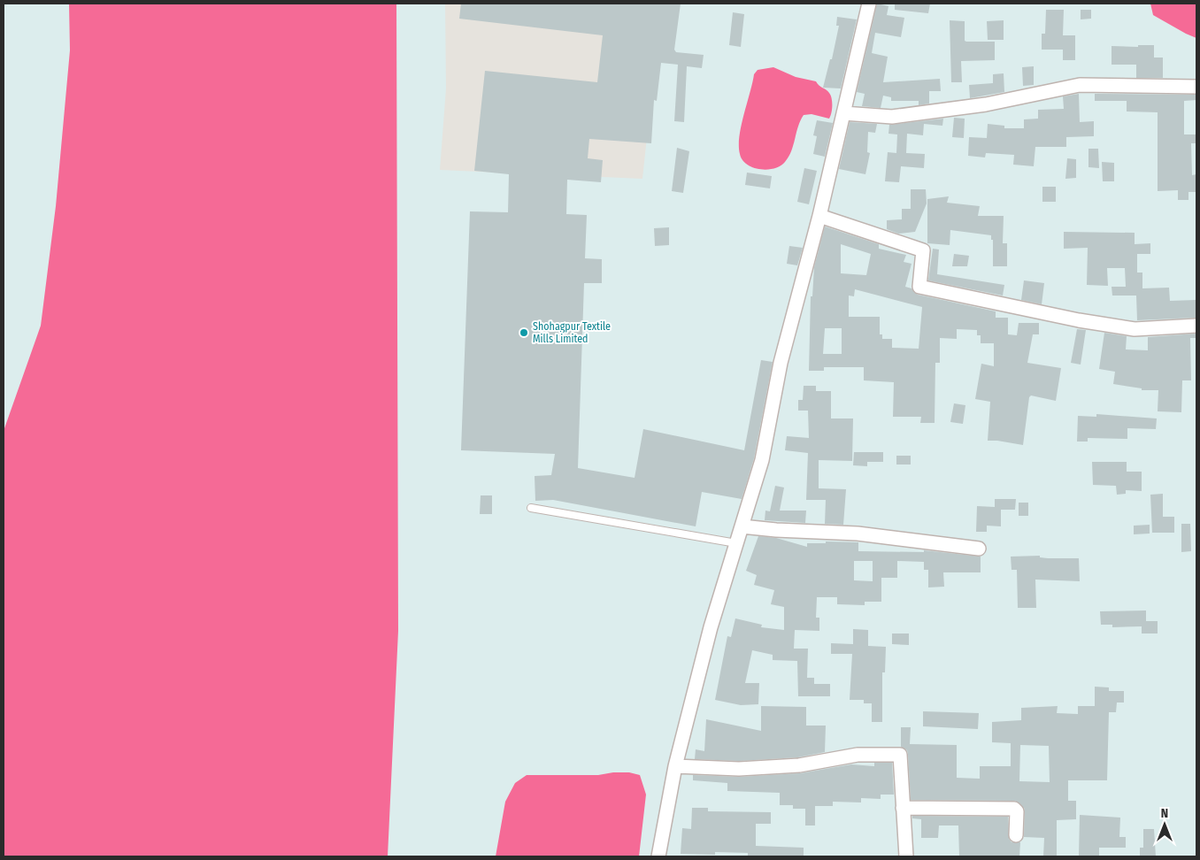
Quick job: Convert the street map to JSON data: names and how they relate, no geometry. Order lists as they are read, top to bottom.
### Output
{
  "places": ["Shohagpur Textile Mills Limited"],
  "north": "top"
}
